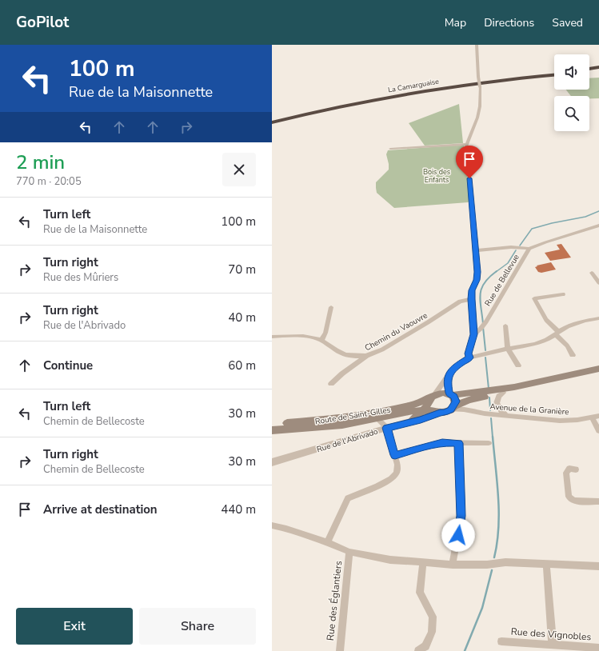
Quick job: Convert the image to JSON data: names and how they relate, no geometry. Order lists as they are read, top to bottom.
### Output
{
  "streets": {
    "highway": ["La Camarguaise"],
    "main road": ["Route de Saint-Gilles"],
    "street": [
      "Rue de Bellevue",
      "Chemin du Vaouvre",
      "Avenue de la Granière",
      "Rue de l'Abrivado",
      "Rue des Églantiers",
      "Rue des Vignobles"
    ]
  },
  "crossings": [
    ["Avenue de la Granière", "Route de Saint-Gilles"],
    ["Avenue de la Granière", "Rue de l'Abrivado"],
    ["Route de Saint-Gilles", "Rue de l'Abrivado"]
  ],
  "parks": ["Bois des Enfants"],
  "page": {
    "header": "GoPilot",
    "nav": ["Map", "Directions", "Saved"],
    "turn": ["100 m", "Rue de la Maisonnette"],
    "heading": ["2 min", "770 m · 20:05"],
    "list": [
      {
        "name": "Turn left",
        "note": "Rue de la Maisonnette",
        "value": "100 m"
      },
      {
        "name": "Turn right",
        "note": "Rue des Mûriers",
        "value": "70 m"
      },
      {
        "name": "Turn right",
        "note": "Rue de l'Abrivado",
        "value": "40 m"
      },
      {
        "name": "Continue",
        "value": "60 m"
      },
      {
        "name": "Turn left",
        "note": "Chemin de Bellecoste",
        "value": "30 m"
      },
      {
        "name": "Turn right",
        "note": "Chemin de Bellecoste",
        "value": "30 m"
      },
      {
        "name": "Arrive at destination",
        "value": "440 m"
      }
    ],
    "buttons": ["Exit", "Share"]
  }
}
